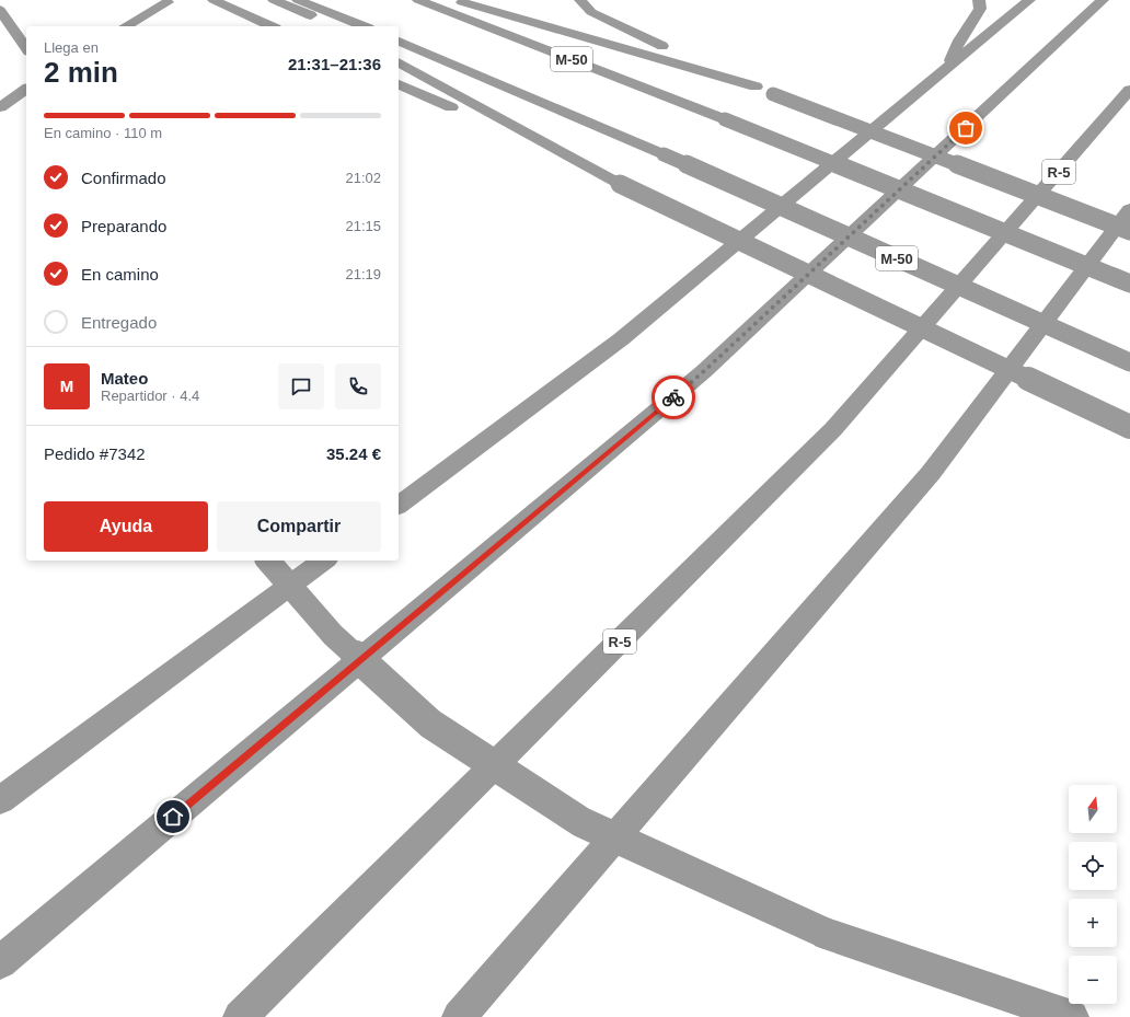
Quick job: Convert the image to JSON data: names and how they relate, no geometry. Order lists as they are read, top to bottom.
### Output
{
  "streets": {
    "highway": ["M-50", "R-5"]
  },
  "north": "top",
  "page": {
    "heading": ["2 min", "Llega en", "21:31–21:36"],
    "panel": [
      "Mateo",
      "Repartidor · 4.4",
      "Pedido #7342",
      "35.24 €"
    ],
    "bar": "En camino · 110 m",
    "list": [
      ["Confirmado", "21:02"],
      ["Preparando", "21:15"],
      ["En camino", "21:19"],
      "Entregado"
    ],
    "round": "M",
    "buttons": ["Ayuda", "Compartir"],
    "map_buttons": ["+", "−"]
  }
}
